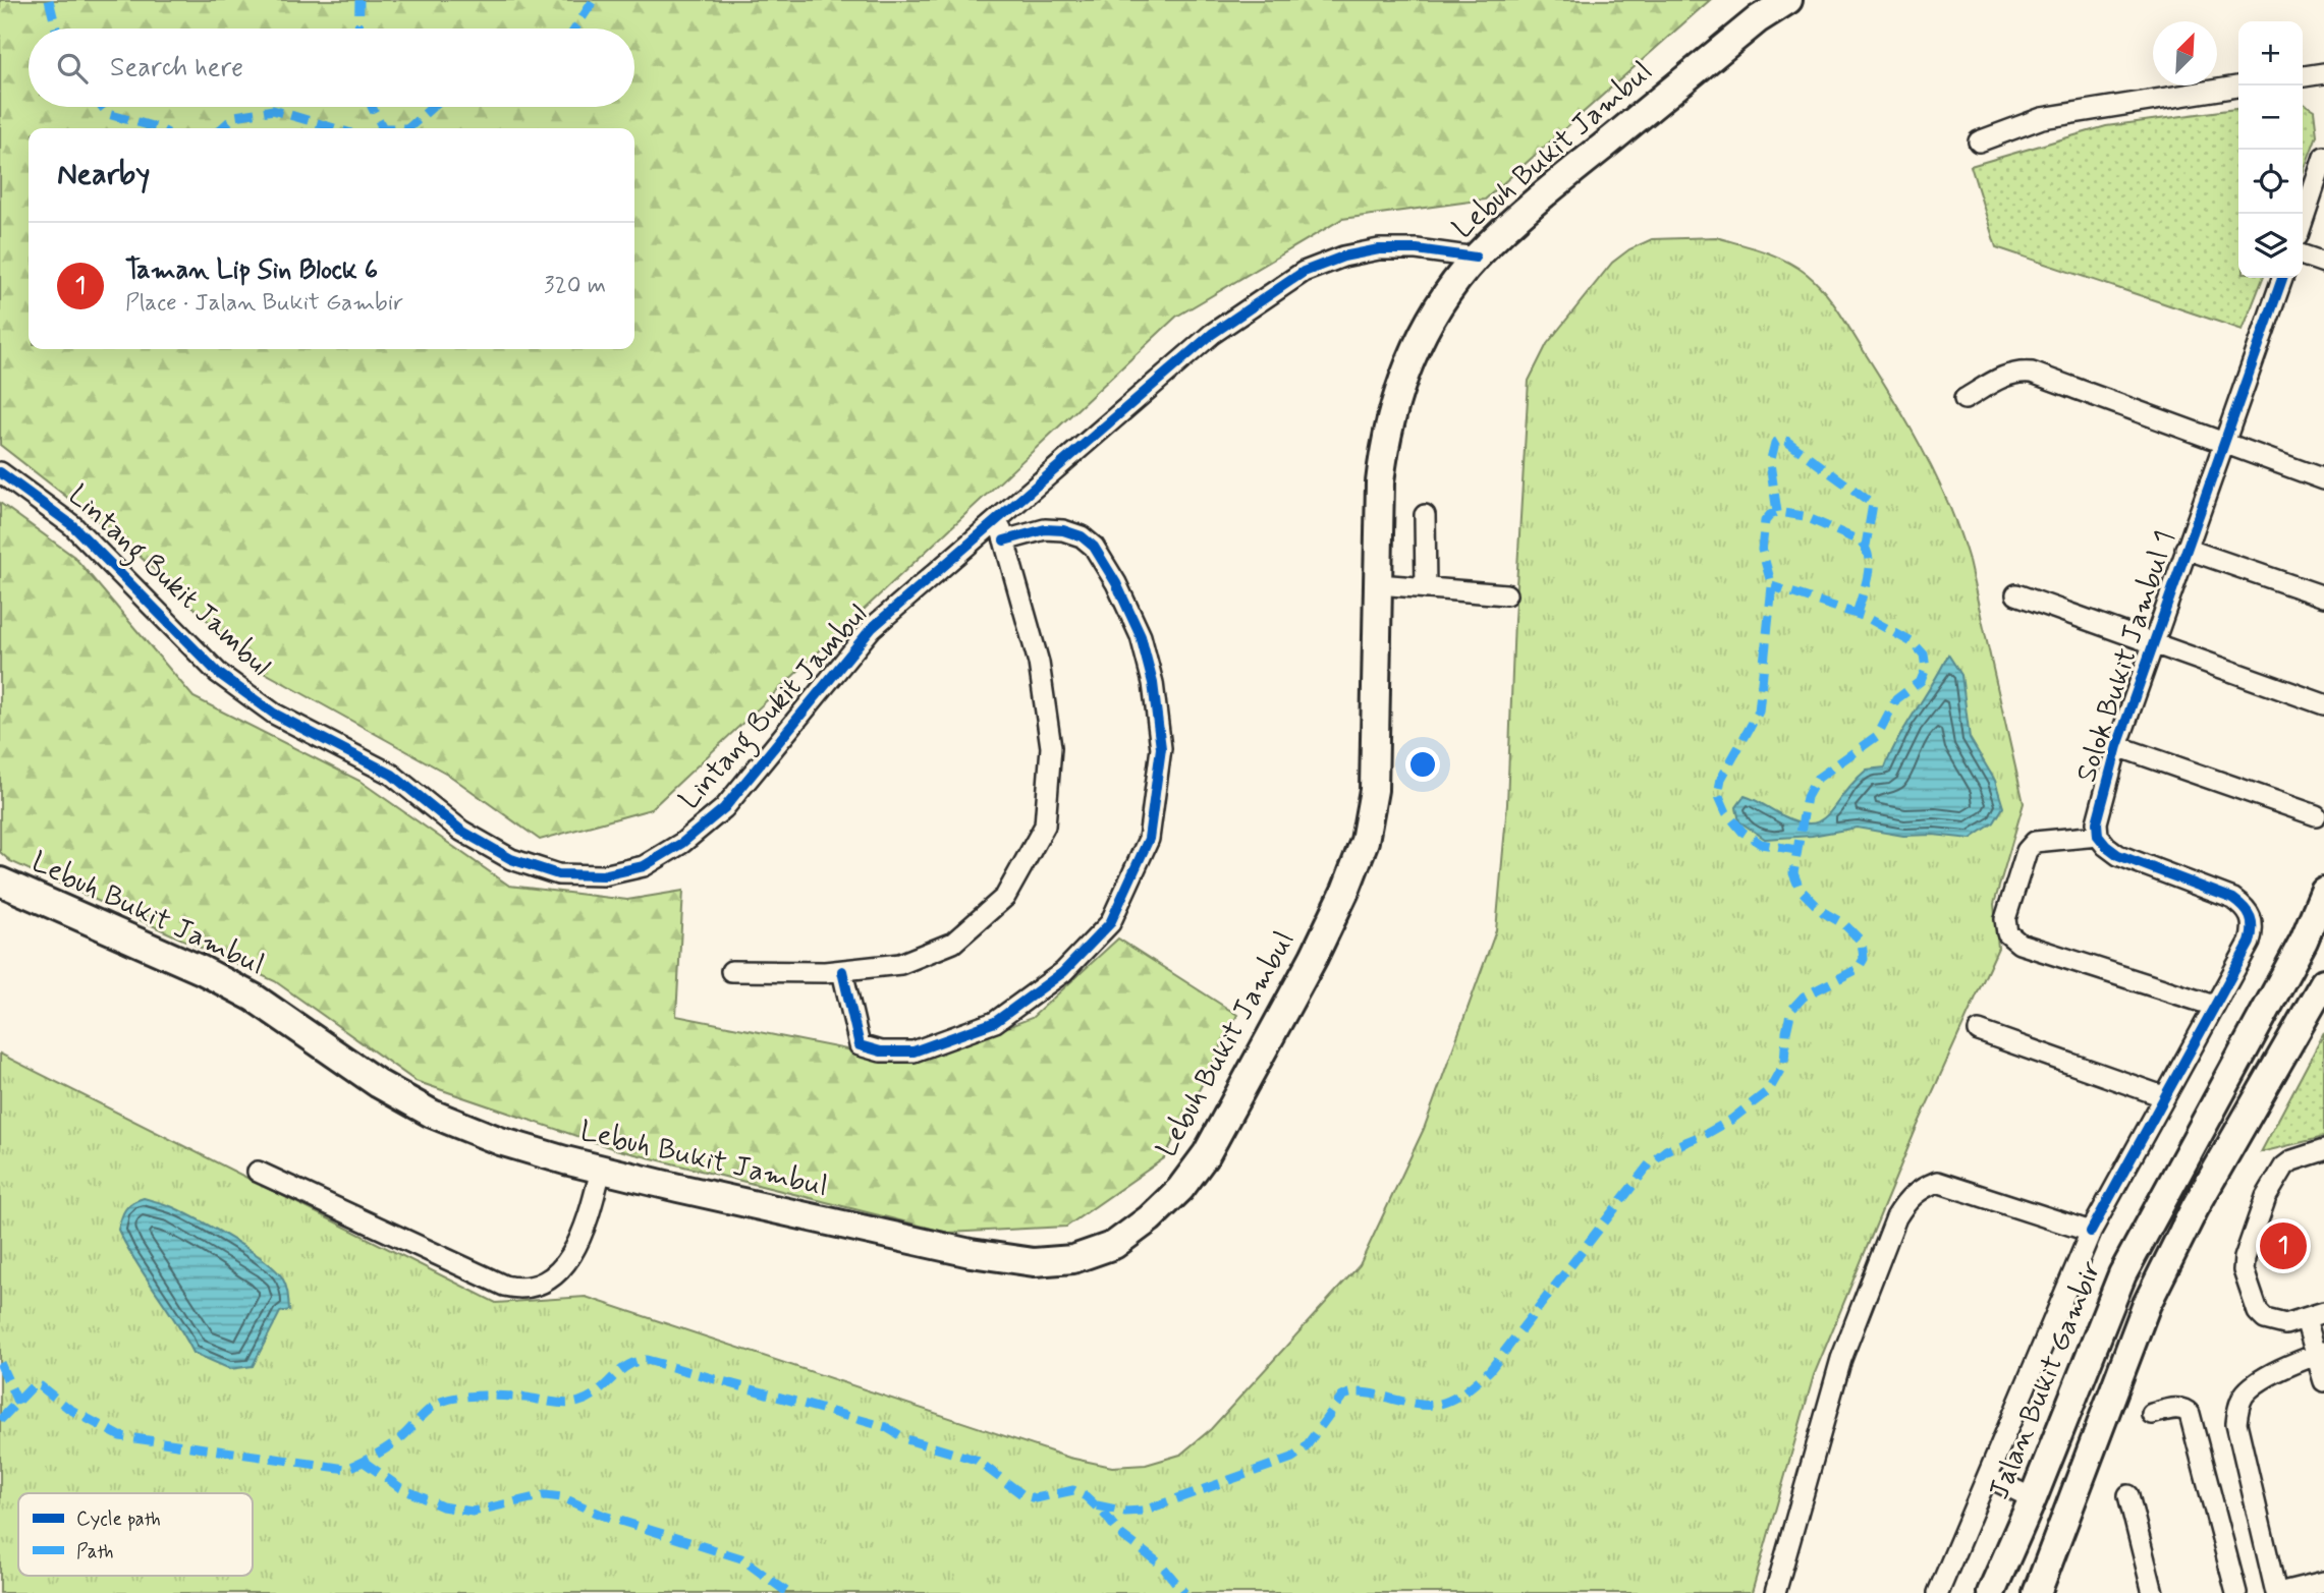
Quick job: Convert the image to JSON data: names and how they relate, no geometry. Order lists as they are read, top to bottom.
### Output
{
  "streets": {
    "main road": ["Lebuh Bukit Jambul", "Jalan Bukit Gambir"],
    "street": ["Lintang Bukit Jambul", "Solok Bukit Jambul 1"]
  },
  "crossings": [
    ["Lebuh Bukit Jambul", "Lintang Bukit Jambul"]
  ],
  "legend": ["Cycle path", "Path"],
  "north": "top right",
  "page": {
    "map_buttons": ["+", "−"],
    "search": "Search here",
    "heading": "Nearby",
    "list": [
      {
        "mark": "1",
        "name": "Taman Lip Sin Block 6",
        "note": "Place · Jalan Bukit Gambir",
        "value": "320 m"
      }
    ],
    "pins": "1"
  }
}
